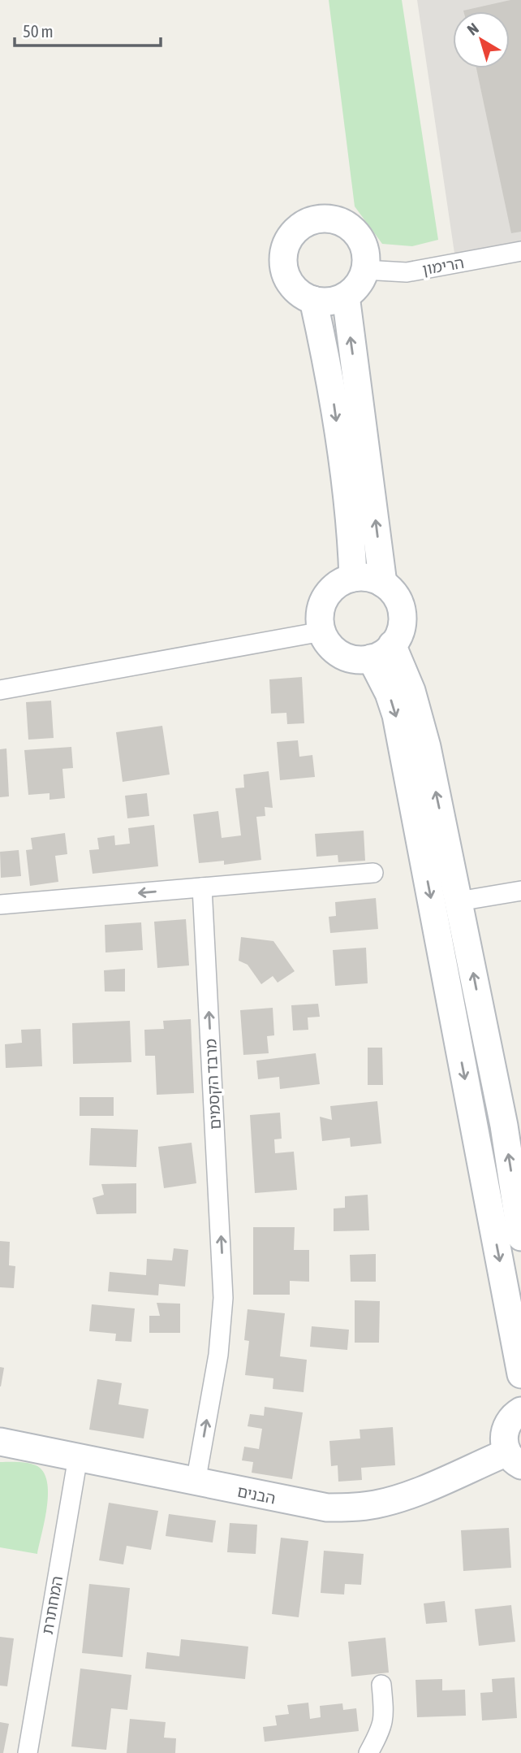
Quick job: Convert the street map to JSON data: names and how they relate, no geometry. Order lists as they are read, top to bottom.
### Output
{
  "streets": {
    "street": [
      "הרימון",
      "מרבד הקסמים",
      "הבנים",
      "המחתרת"
    ]
  },
  "crossings": [
    ["מרבד הקסמים", "הבנים"],
    ["הבנים", "המחתרת"]
  ],
  "one_way": ["מרבד הקסמים"],
  "scale_bar": "50 m",
  "north": "top left"
}
